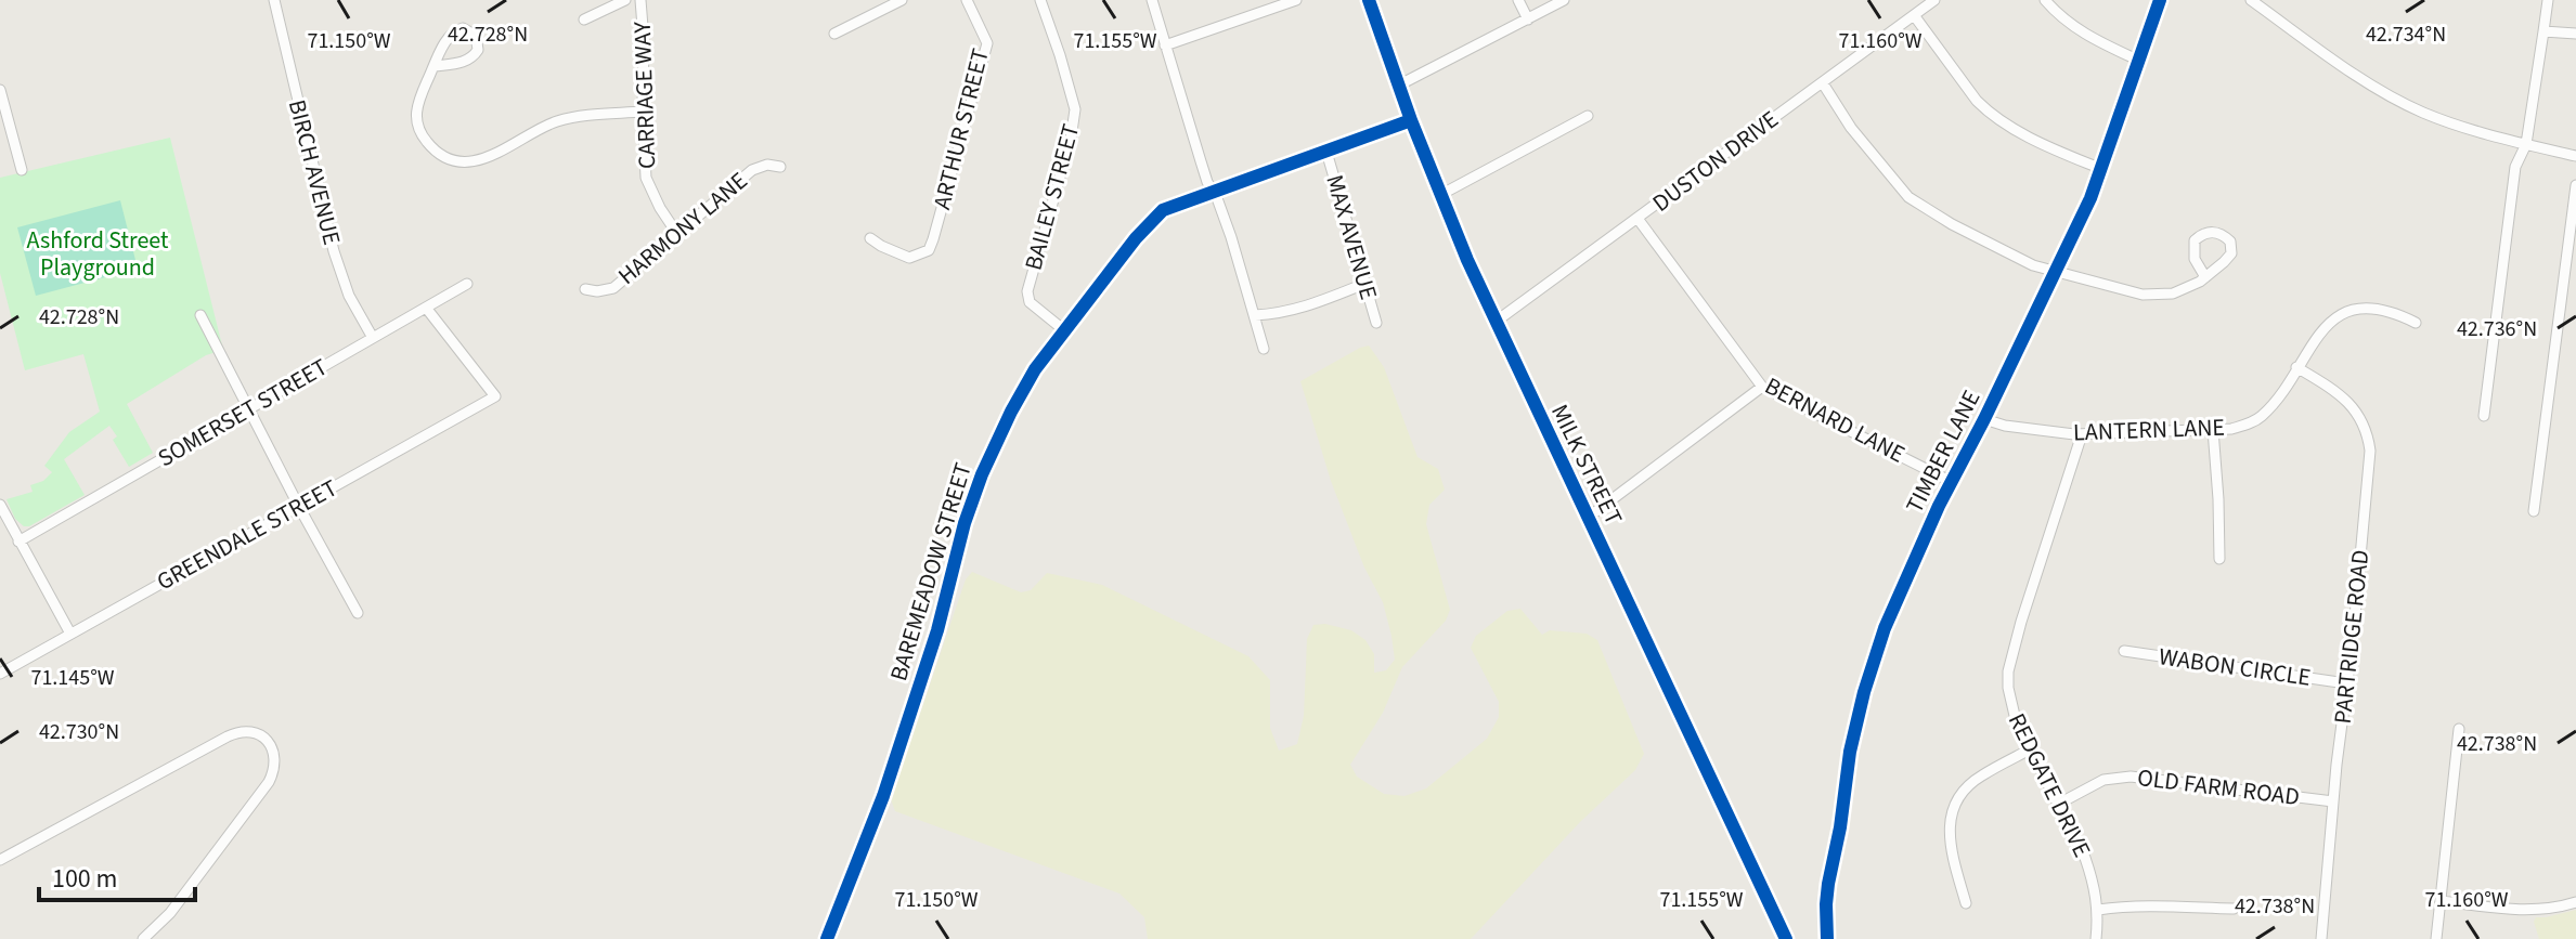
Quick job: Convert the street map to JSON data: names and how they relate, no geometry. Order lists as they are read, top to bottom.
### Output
{
  "streets": {
    "street": [
      "CARRIAGE WAY",
      "ARTHUR STREET",
      "DUSTON DRIVE",
      "BIRCH AVENUE",
      "BAILEY STREET",
      "HARMONY LANE",
      "MAX AVENUE",
      "SOMERSET STREET",
      "BERNARD LANE",
      "LANTERN LANE",
      "TIMBER LANE",
      "MILK STREET",
      "GREENDALE STREET",
      "BAREMEADOW STREET",
      "PARTRIDGE ROAD",
      "WABON CIRCLE",
      "REDGATE DRIVE",
      "OLD FARM ROAD"
    ]
  },
  "crossings": [
    ["CARRIAGE WAY", "HARMONY LANE"],
    ["DUSTON DRIVE", "BERNARD LANE"],
    ["DUSTON DRIVE", "MILK STREET"],
    ["BIRCH AVENUE", "SOMERSET STREET"],
    ["BAILEY STREET", "BAREMEADOW STREET"],
    ["MAX AVENUE", "BAREMEADOW STREET"],
    ["SOMERSET STREET", "GREENDALE STREET"],
    ["BERNARD LANE", "TIMBER LANE"],
    ["LANTERN LANE", "TIMBER LANE"],
    ["LANTERN LANE", "PARTRIDGE ROAD"],
    ["LANTERN LANE", "REDGATE DRIVE"],
    ["MILK STREET", "BAREMEADOW STREET"],
    ["PARTRIDGE ROAD", "WABON CIRCLE"],
    ["PARTRIDGE ROAD", "OLD FARM ROAD"],
    ["REDGATE DRIVE", "OLD FARM ROAD"]
  ],
  "parks": ["Ashford Street Playground"],
  "scale_bar": "100 m",
  "coordinates": [
    "42.728°N",
    "42.734°N",
    "71.150°W",
    "71.155°W",
    "71.160°W",
    "42.736°N",
    "71.145°W",
    "42.730°N",
    "42.738°N"
  ]
}
